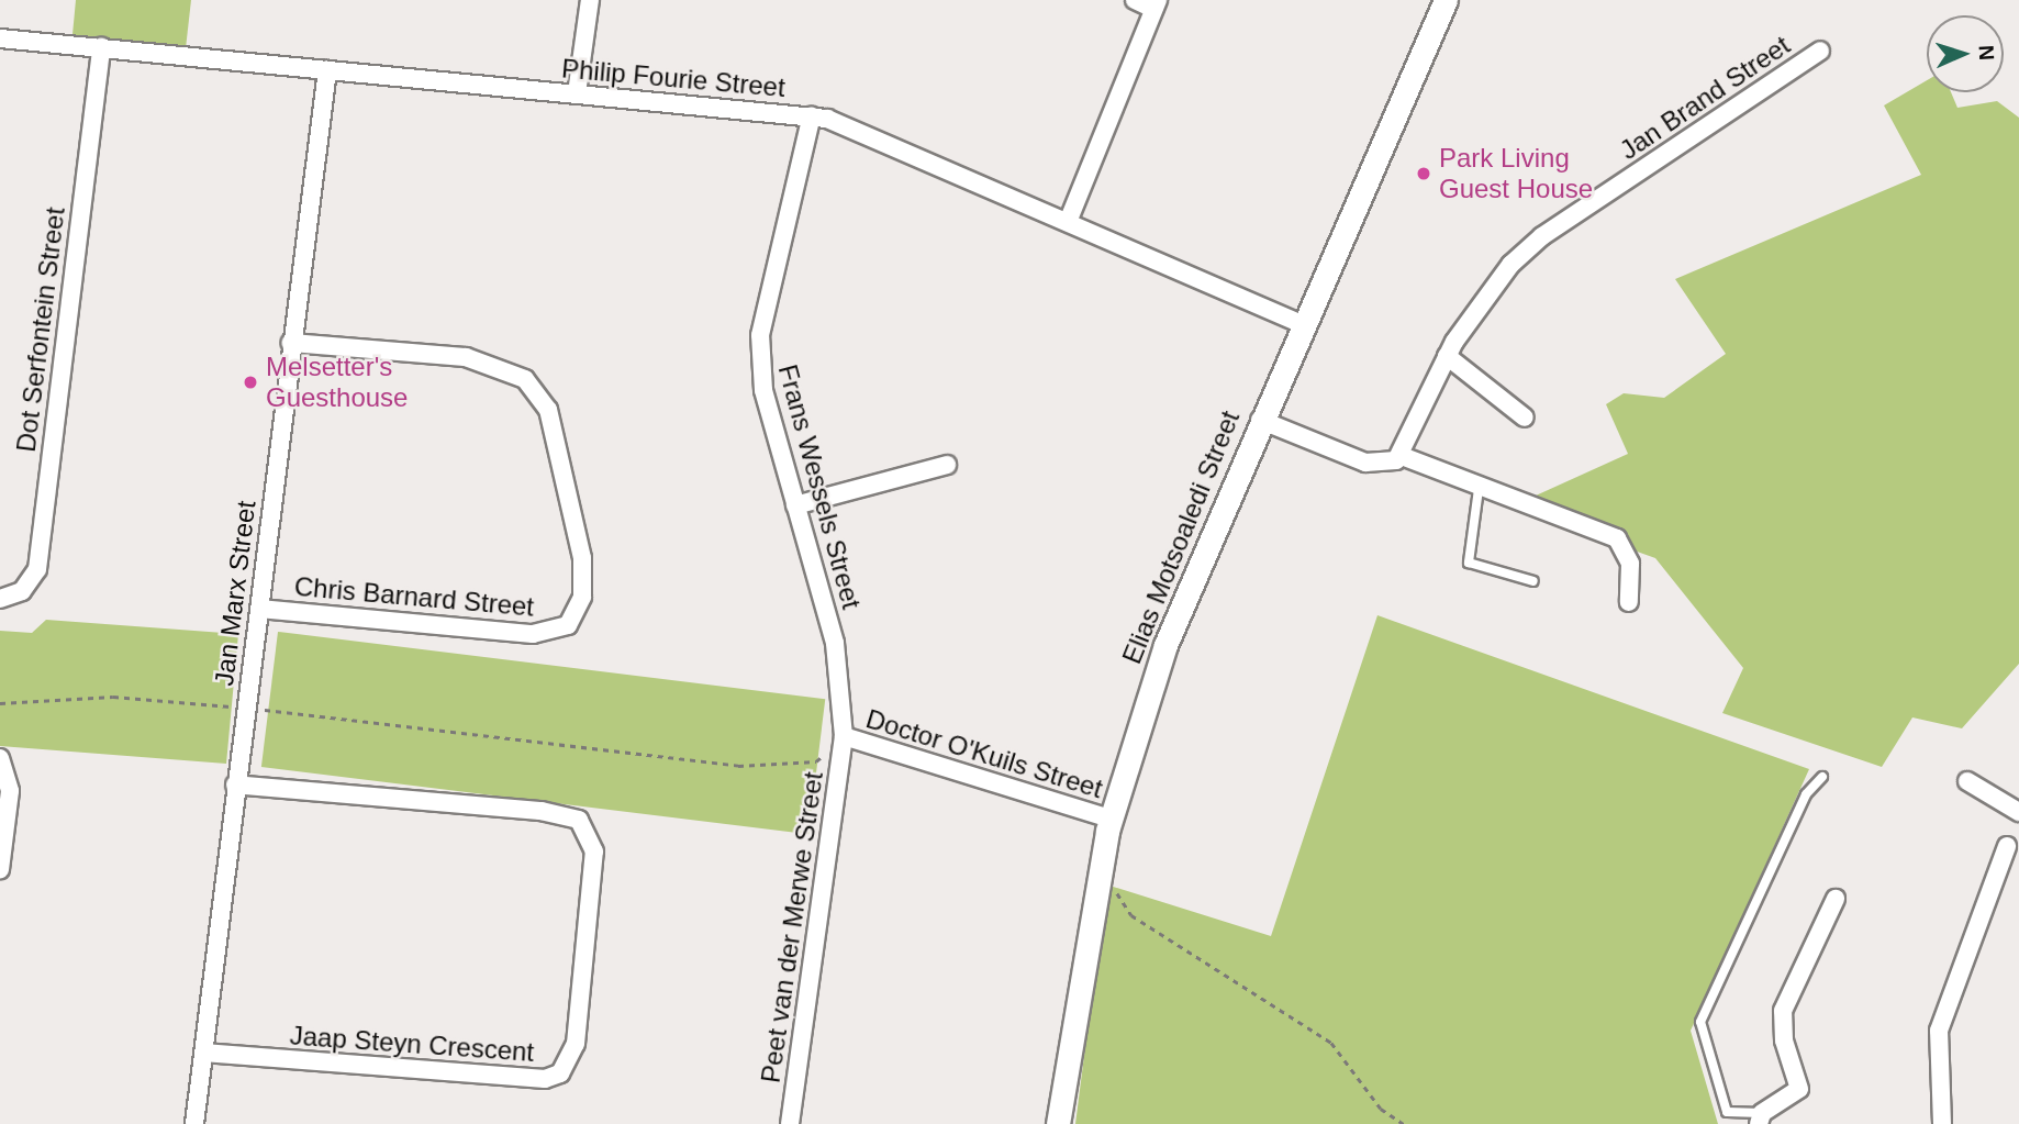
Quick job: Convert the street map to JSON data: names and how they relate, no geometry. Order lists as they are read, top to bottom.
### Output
{
  "streets": {
    "street": [
      "Philip Fourie Street",
      "Jan Brand Street",
      "Dot Serfontein Street",
      "Frans Wessels Street",
      "Elias Motsoaledi Street",
      "Jan Marx Street",
      "Chris Barnard Street",
      "Doctor O'Kuils Street",
      "Peet van der Merwe Street",
      "Jaap Steyn Crescent"
    ]
  },
  "crossings": [
    ["Philip Fourie Street", "Dot Serfontein Street"],
    ["Philip Fourie Street", "Frans Wessels Street"],
    ["Philip Fourie Street", "Elias Motsoaledi Street"],
    ["Philip Fourie Street", "Jan Marx Street"],
    ["Frans Wessels Street", "Doctor O'Kuils Street"],
    ["Frans Wessels Street", "Peet van der Merwe Street"],
    ["Elias Motsoaledi Street", "Doctor O'Kuils Street"],
    ["Jan Marx Street", "Chris Barnard Street"],
    ["Jan Marx Street", "Jaap Steyn Crescent"],
    ["Doctor O'Kuils Street", "Peet van der Merwe Street"]
  ],
  "places": ["Park Living Guest House", "Melsetter's Guesthouse"],
  "north": "right"
}
